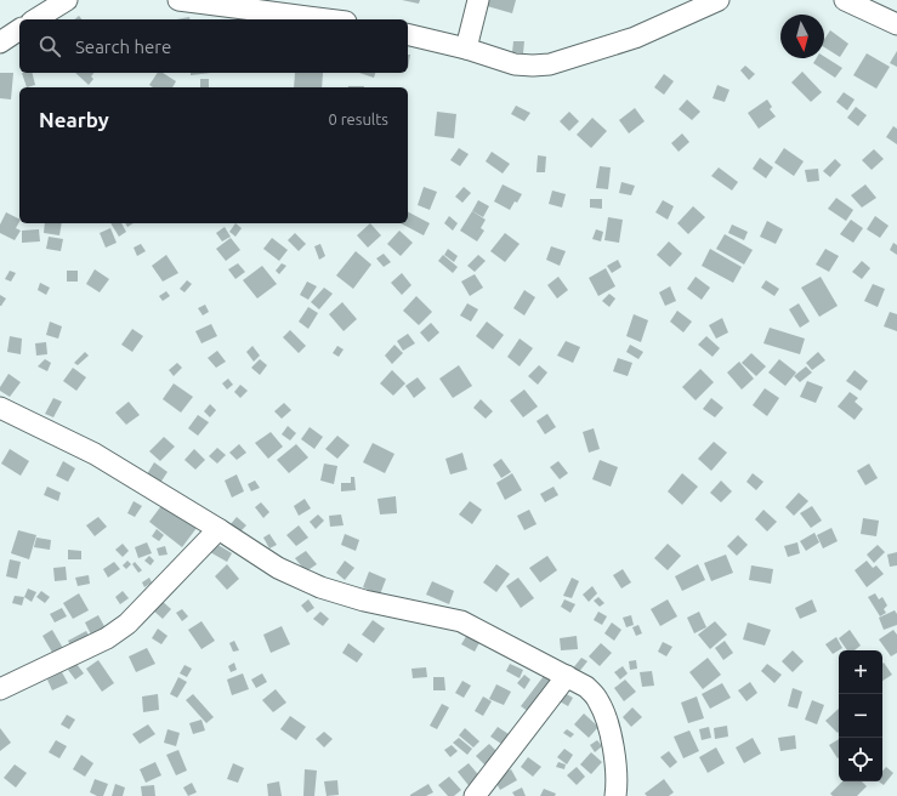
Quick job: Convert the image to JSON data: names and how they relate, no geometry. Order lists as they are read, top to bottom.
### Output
{
  "north": "bottom",
  "page": {
    "search": "Search here",
    "heading": ["Nearby", "0 results"],
    "map_buttons": ["+", "−"]
  }
}
